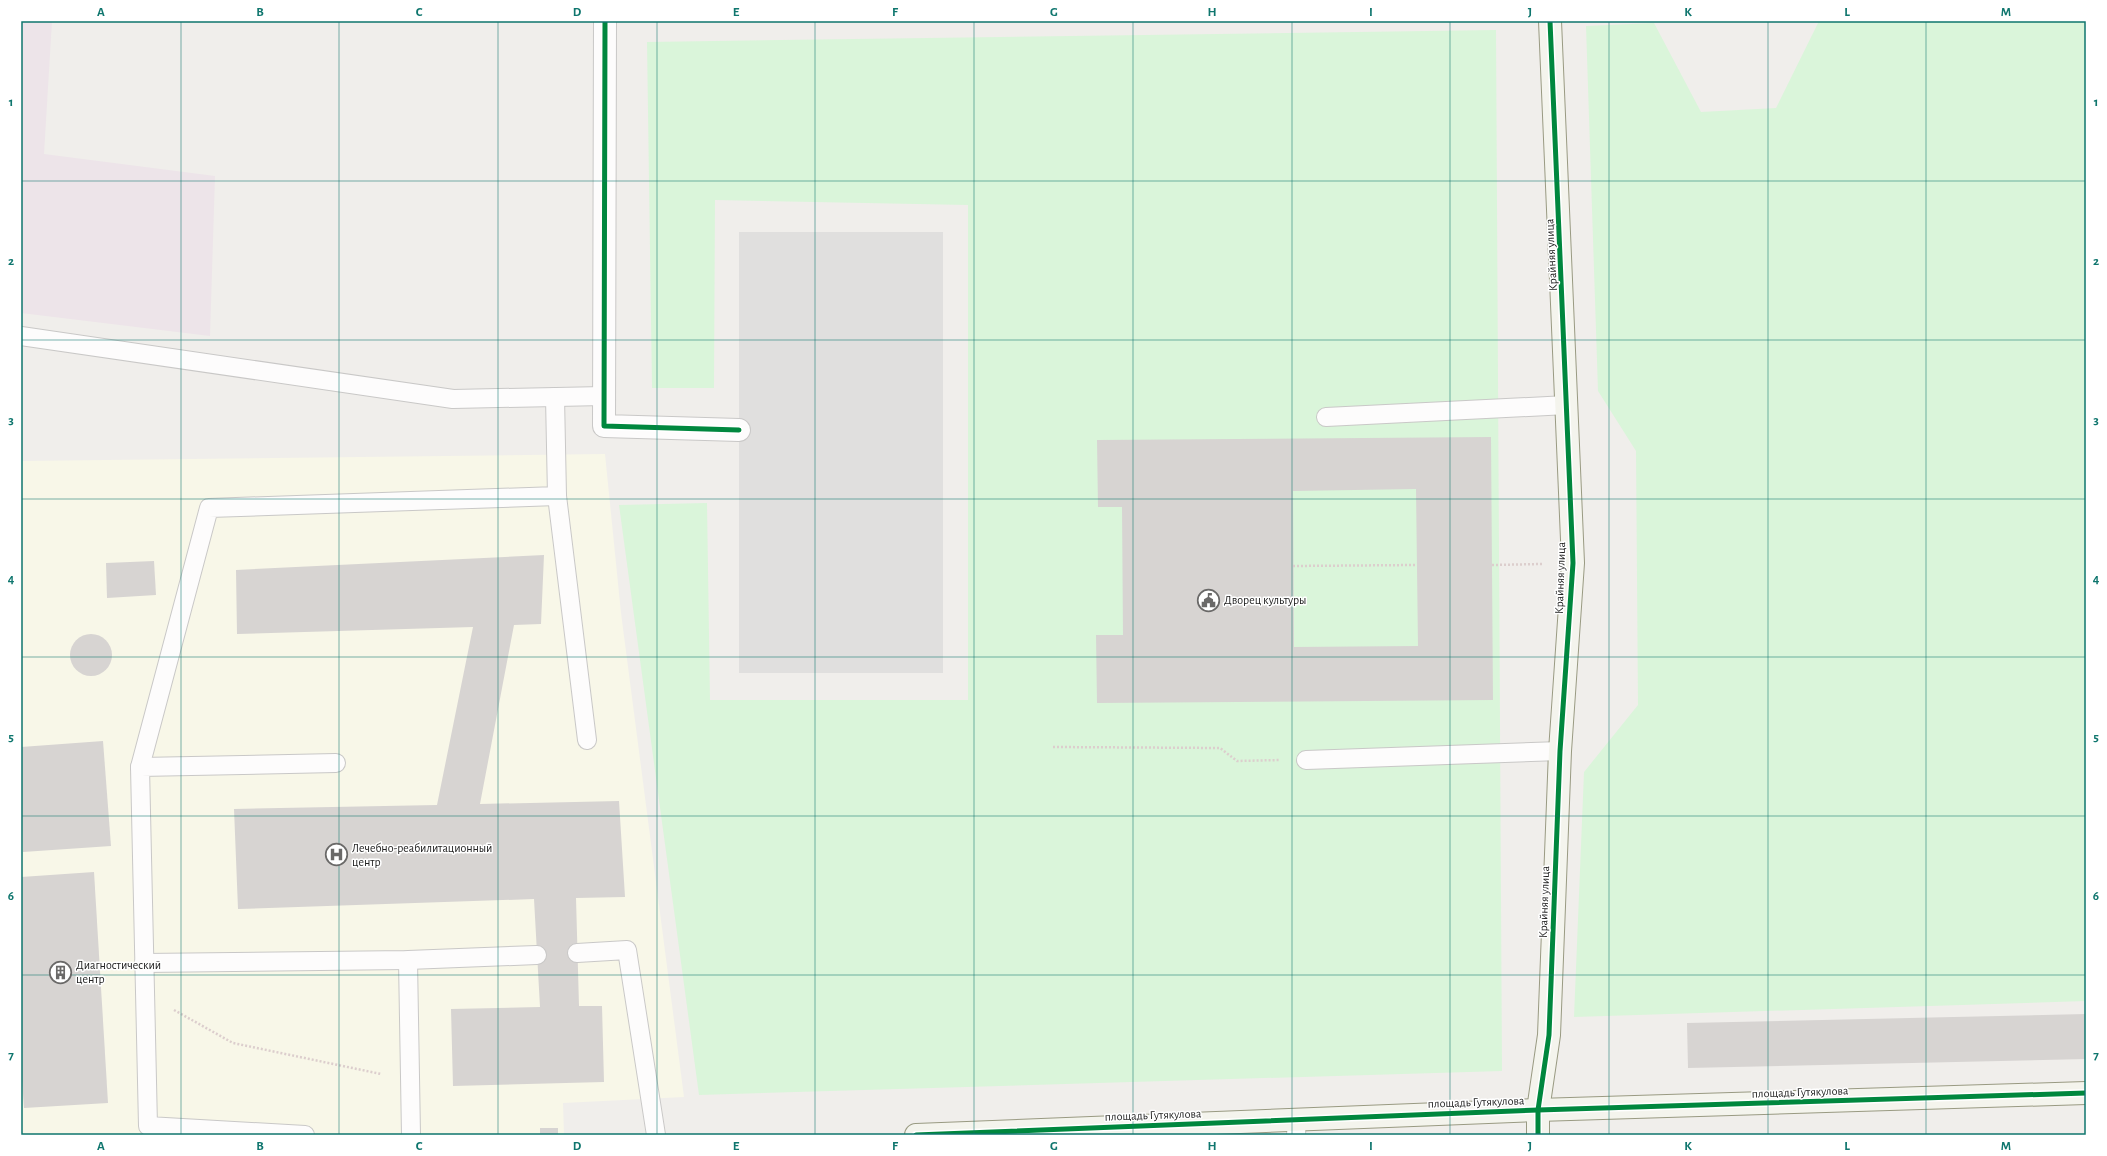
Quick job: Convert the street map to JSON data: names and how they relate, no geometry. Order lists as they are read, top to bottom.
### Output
{
  "streets": {
    "street": ["Крайняя улица", "площадь Гутякулова"]
  },
  "crossings": [
    ["Крайняя улица", "площадь Гутякулова"]
  ],
  "places": {
    "public building": ["Дворец культуры"],
    "hospital": ["Лечебно-реабилитационный центр"],
    "building": ["Диагностический центр"]
  },
  "grid": {
    "columns": [
      "A",
      "B",
      "C",
      "D",
      "E",
      "F",
      "G",
      "H",
      "I",
      "J",
      "K",
      "L",
      "M"
    ],
    "rows": [
      "1",
      "2",
      "3",
      "4",
      "5",
      "6",
      "7"
    ]
  }
}
